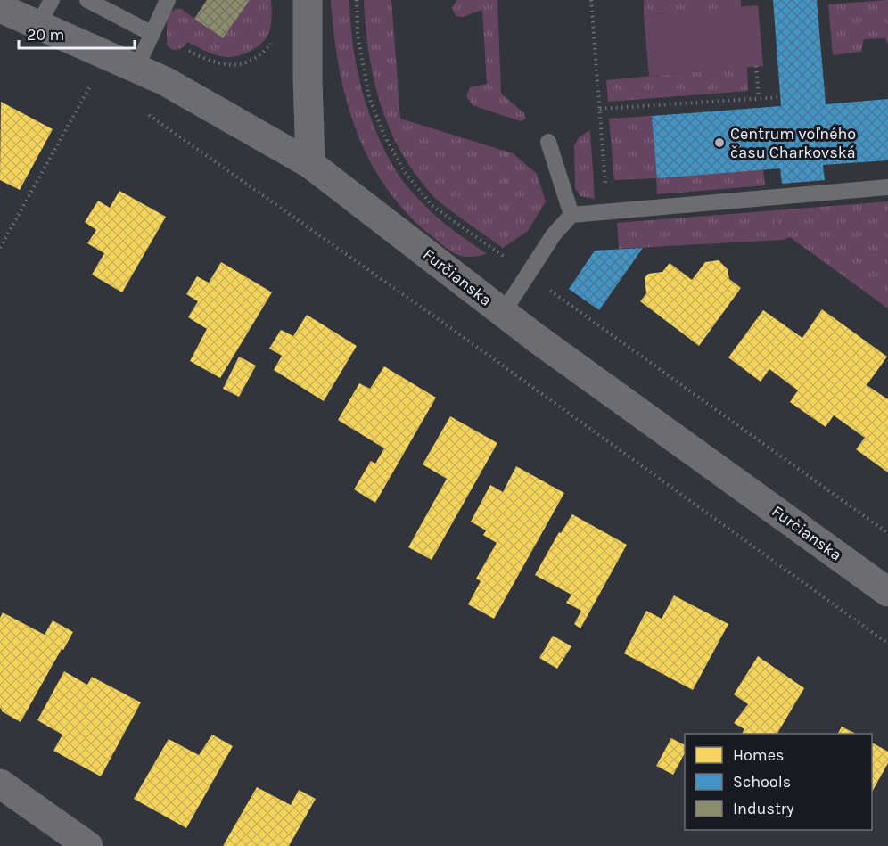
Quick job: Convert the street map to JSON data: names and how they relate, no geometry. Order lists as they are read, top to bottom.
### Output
{
  "streets": {
    "street": ["Furčianska"]
  },
  "places": ["Centrum voľného času Charkovská"],
  "legend": ["Homes", "Schools", "Industry"],
  "scale_bar": "20 m"
}
